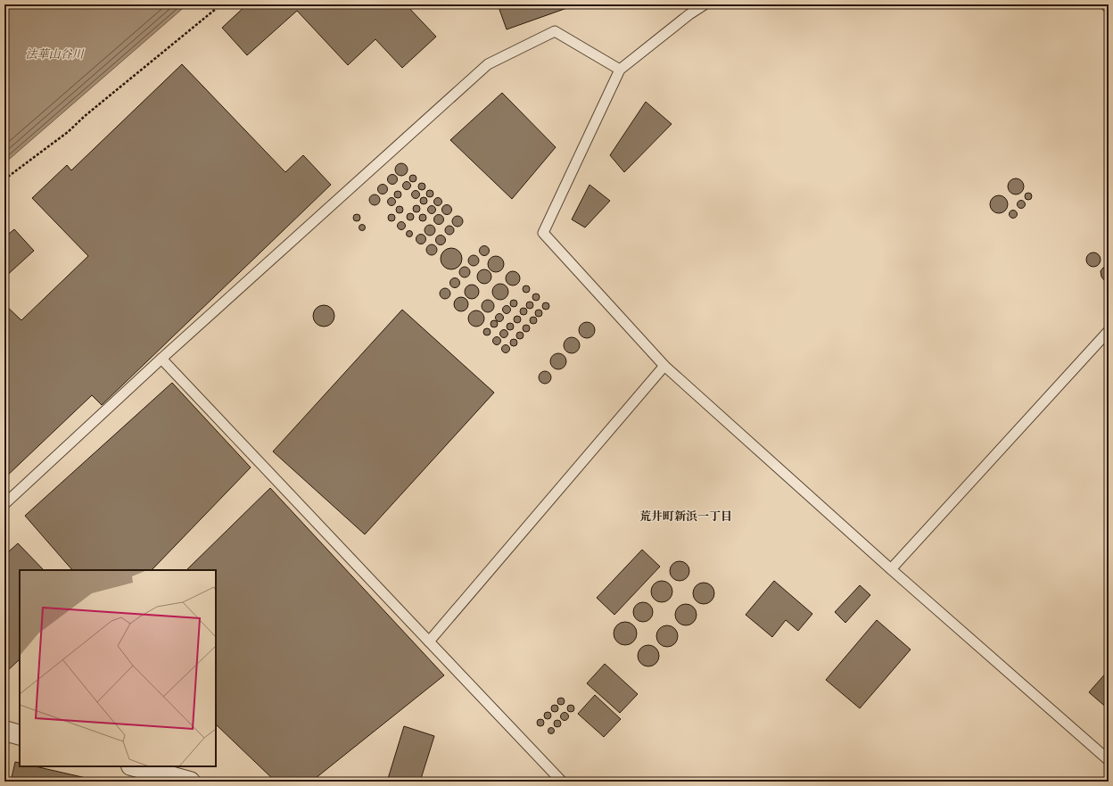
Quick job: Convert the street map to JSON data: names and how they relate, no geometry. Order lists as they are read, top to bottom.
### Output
{
  "districts": ["荒井町新浜一丁目"],
  "water": ["法華山谷川"]
}
